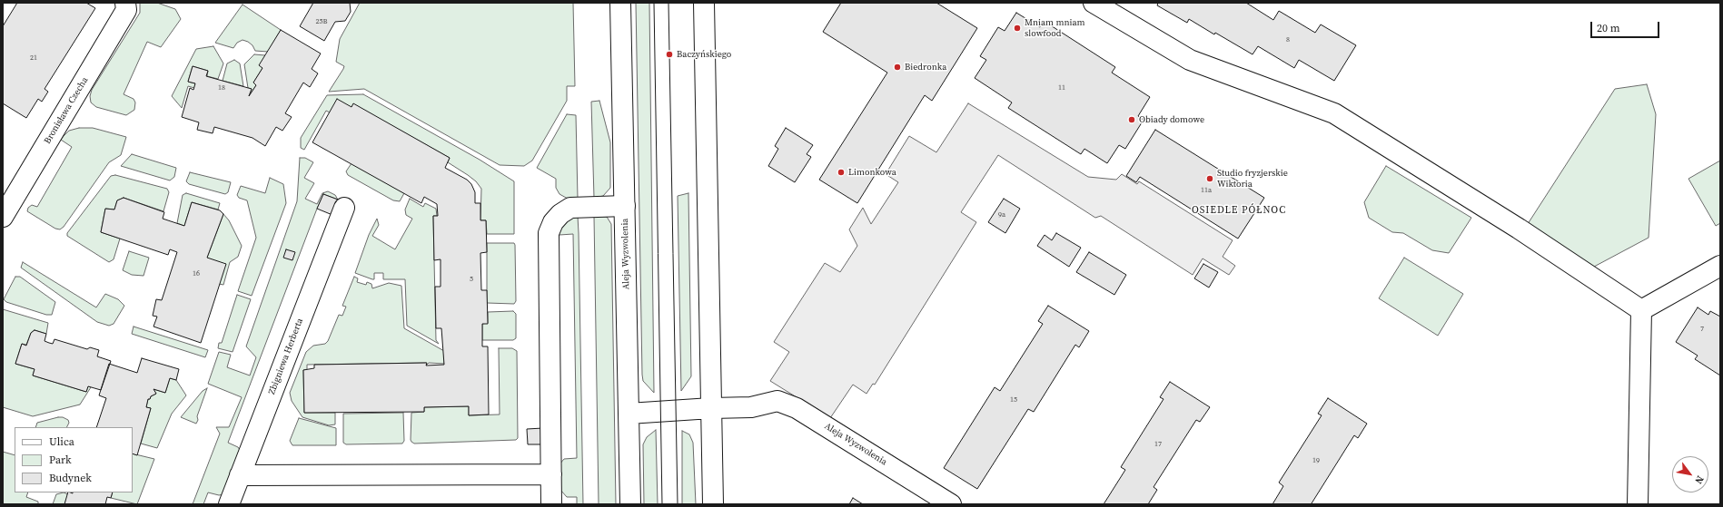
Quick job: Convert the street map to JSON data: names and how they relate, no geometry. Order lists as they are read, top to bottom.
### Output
{
  "streets": {
    "street": ["Bronisława Czecha", "Aleja Wyzwolenia", "Zbigniewa Herberta"]
  },
  "districts": ["OSIEDLE PÓŁNOC"],
  "places": [
    "Mniam mniam slowfood",
    "Baczyńskiego",
    "Biedronka",
    "Obiady domowe",
    "Limonkowa",
    "Studio fryzjerskie Wiktoria"
  ],
  "house_numbers": [
    "25B",
    "8",
    "21",
    "18",
    "11",
    "11a",
    "9a",
    "16",
    "5",
    "7",
    "15",
    "17",
    "19"
  ],
  "legend": ["Ulica", "Park", "Budynek"],
  "scale_bar": "20 m",
  "north": "bottom right"
}
